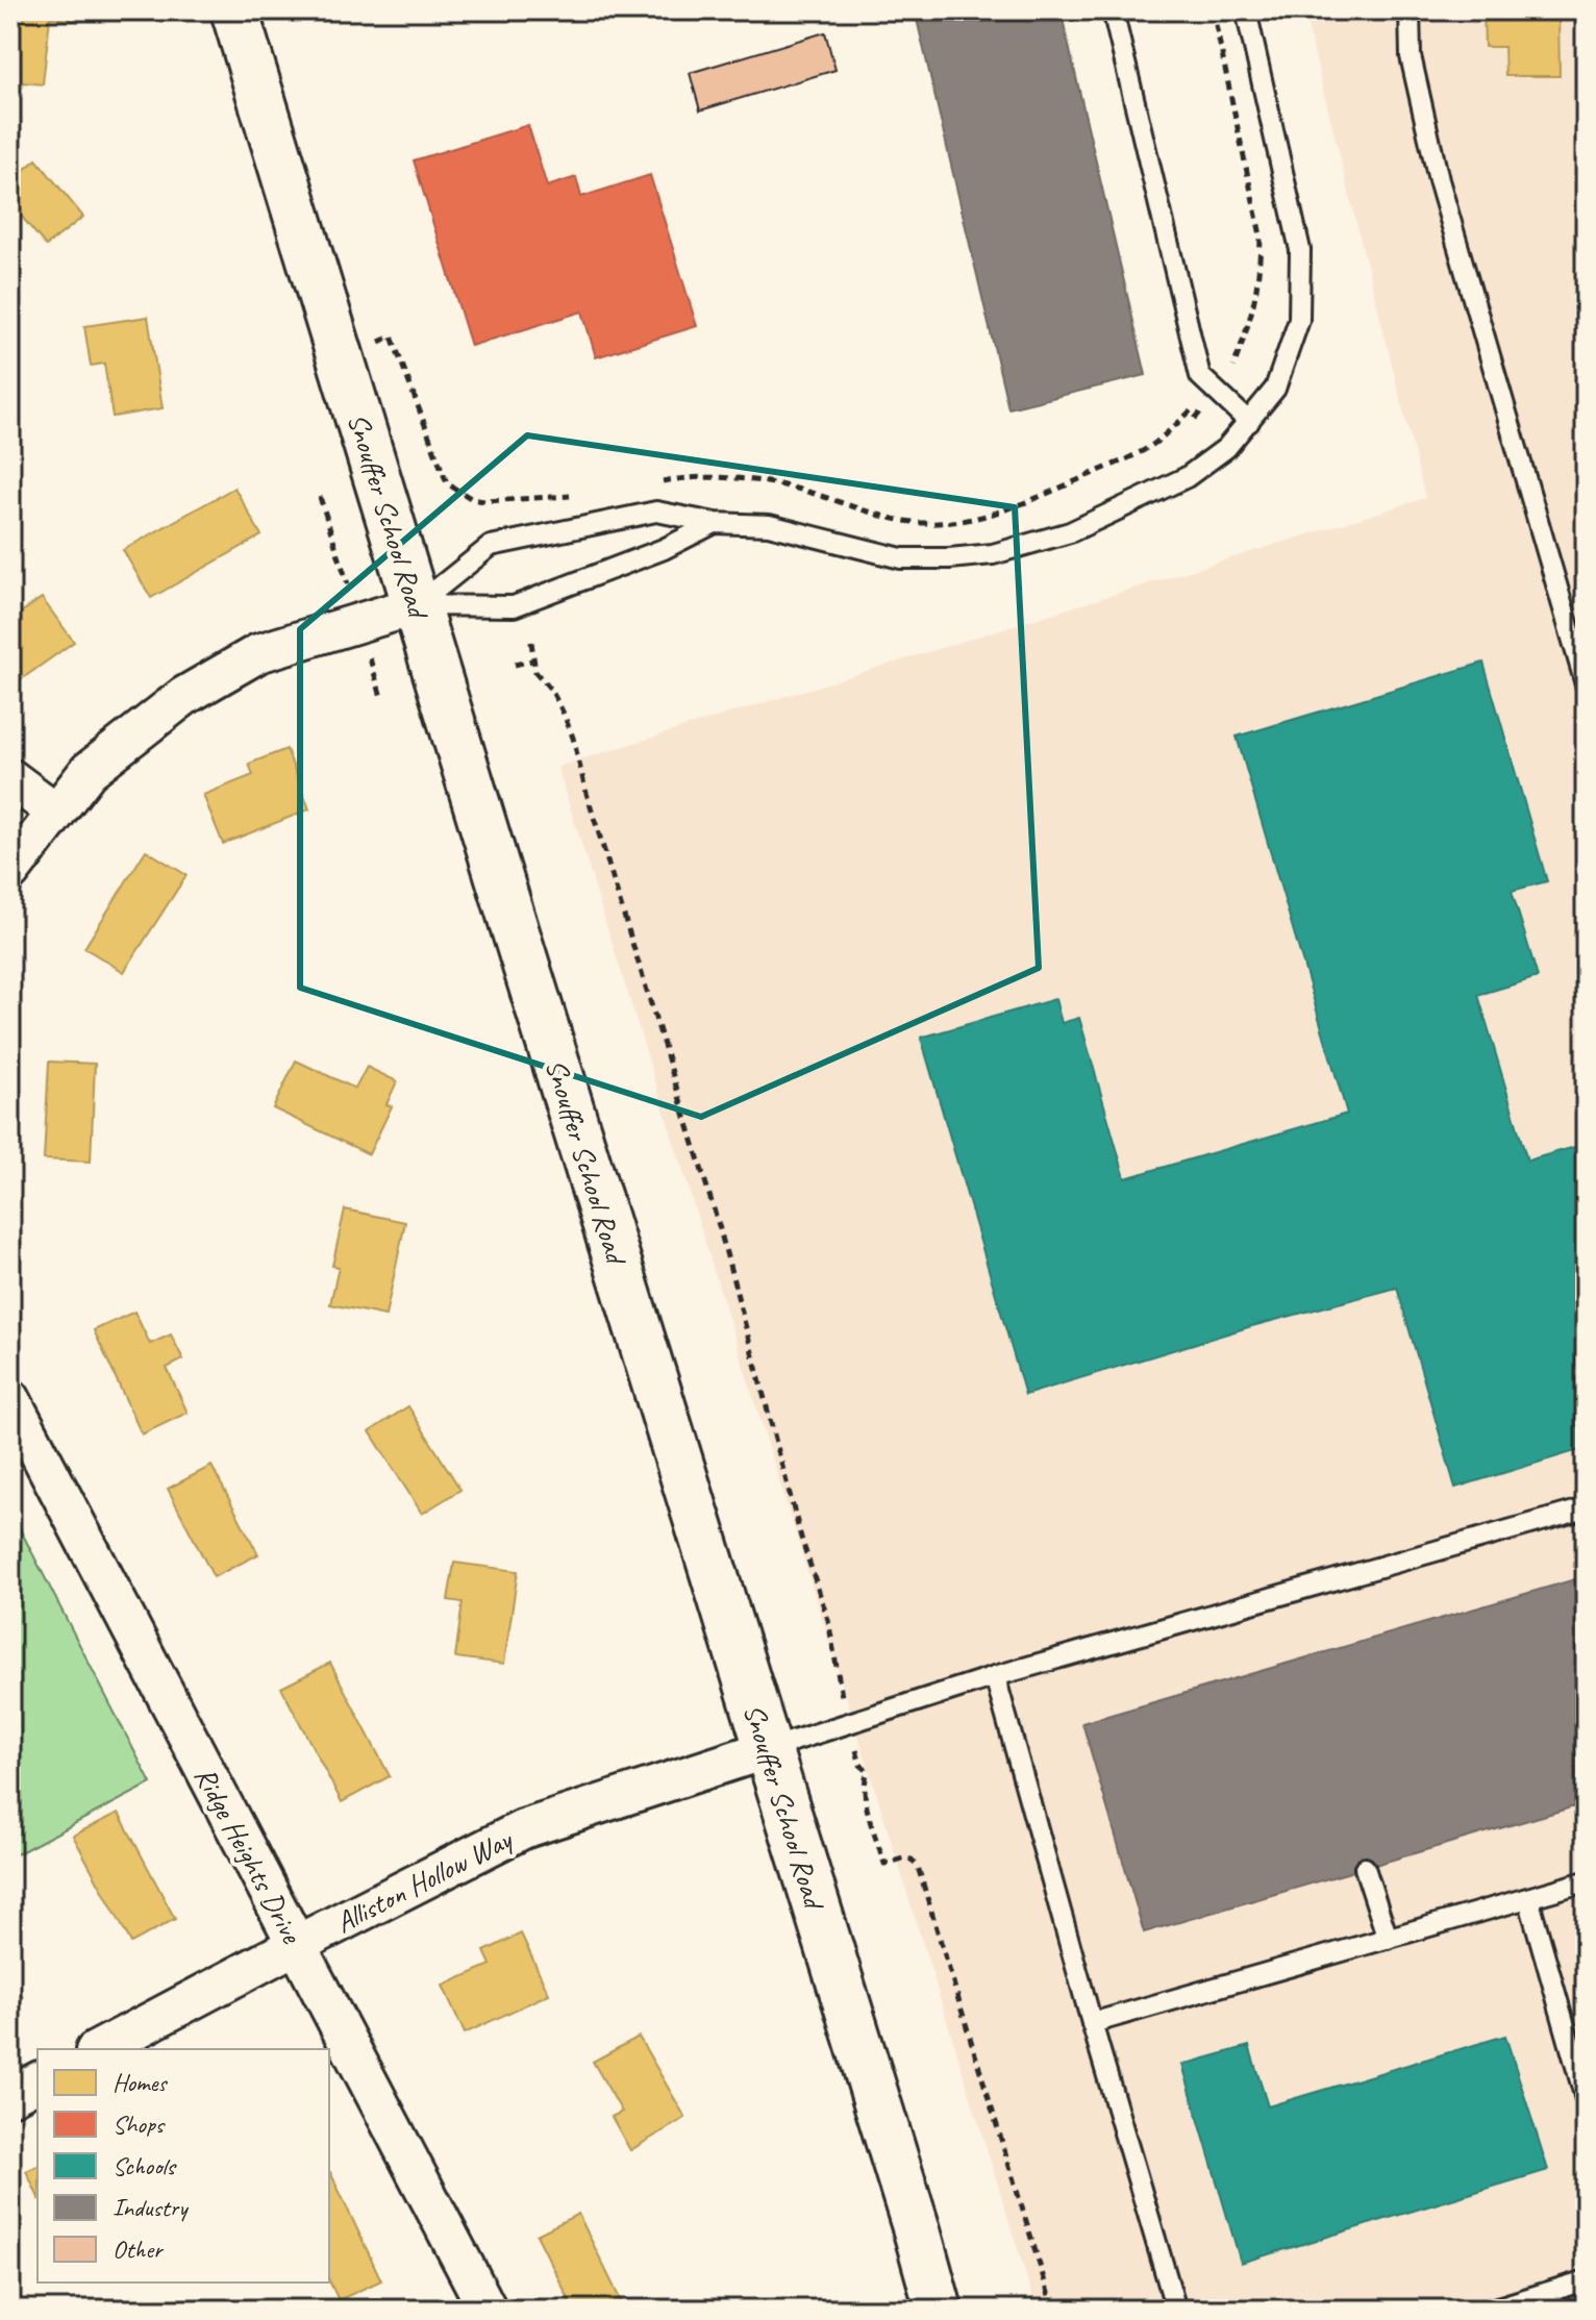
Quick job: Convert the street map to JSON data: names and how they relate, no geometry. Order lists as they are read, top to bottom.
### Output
{
  "streets": {
    "main road": ["Snouffer School Road"],
    "street": ["Ridge Heights Drive", "Alliston Hollow Way"]
  },
  "crossings": [
    ["Snouffer School Road", "Alliston Hollow Way"],
    ["Ridge Heights Drive", "Alliston Hollow Way"]
  ],
  "legend": [
    "Homes",
    "Shops",
    "Schools",
    "Industry",
    "Other"
  ]
}
